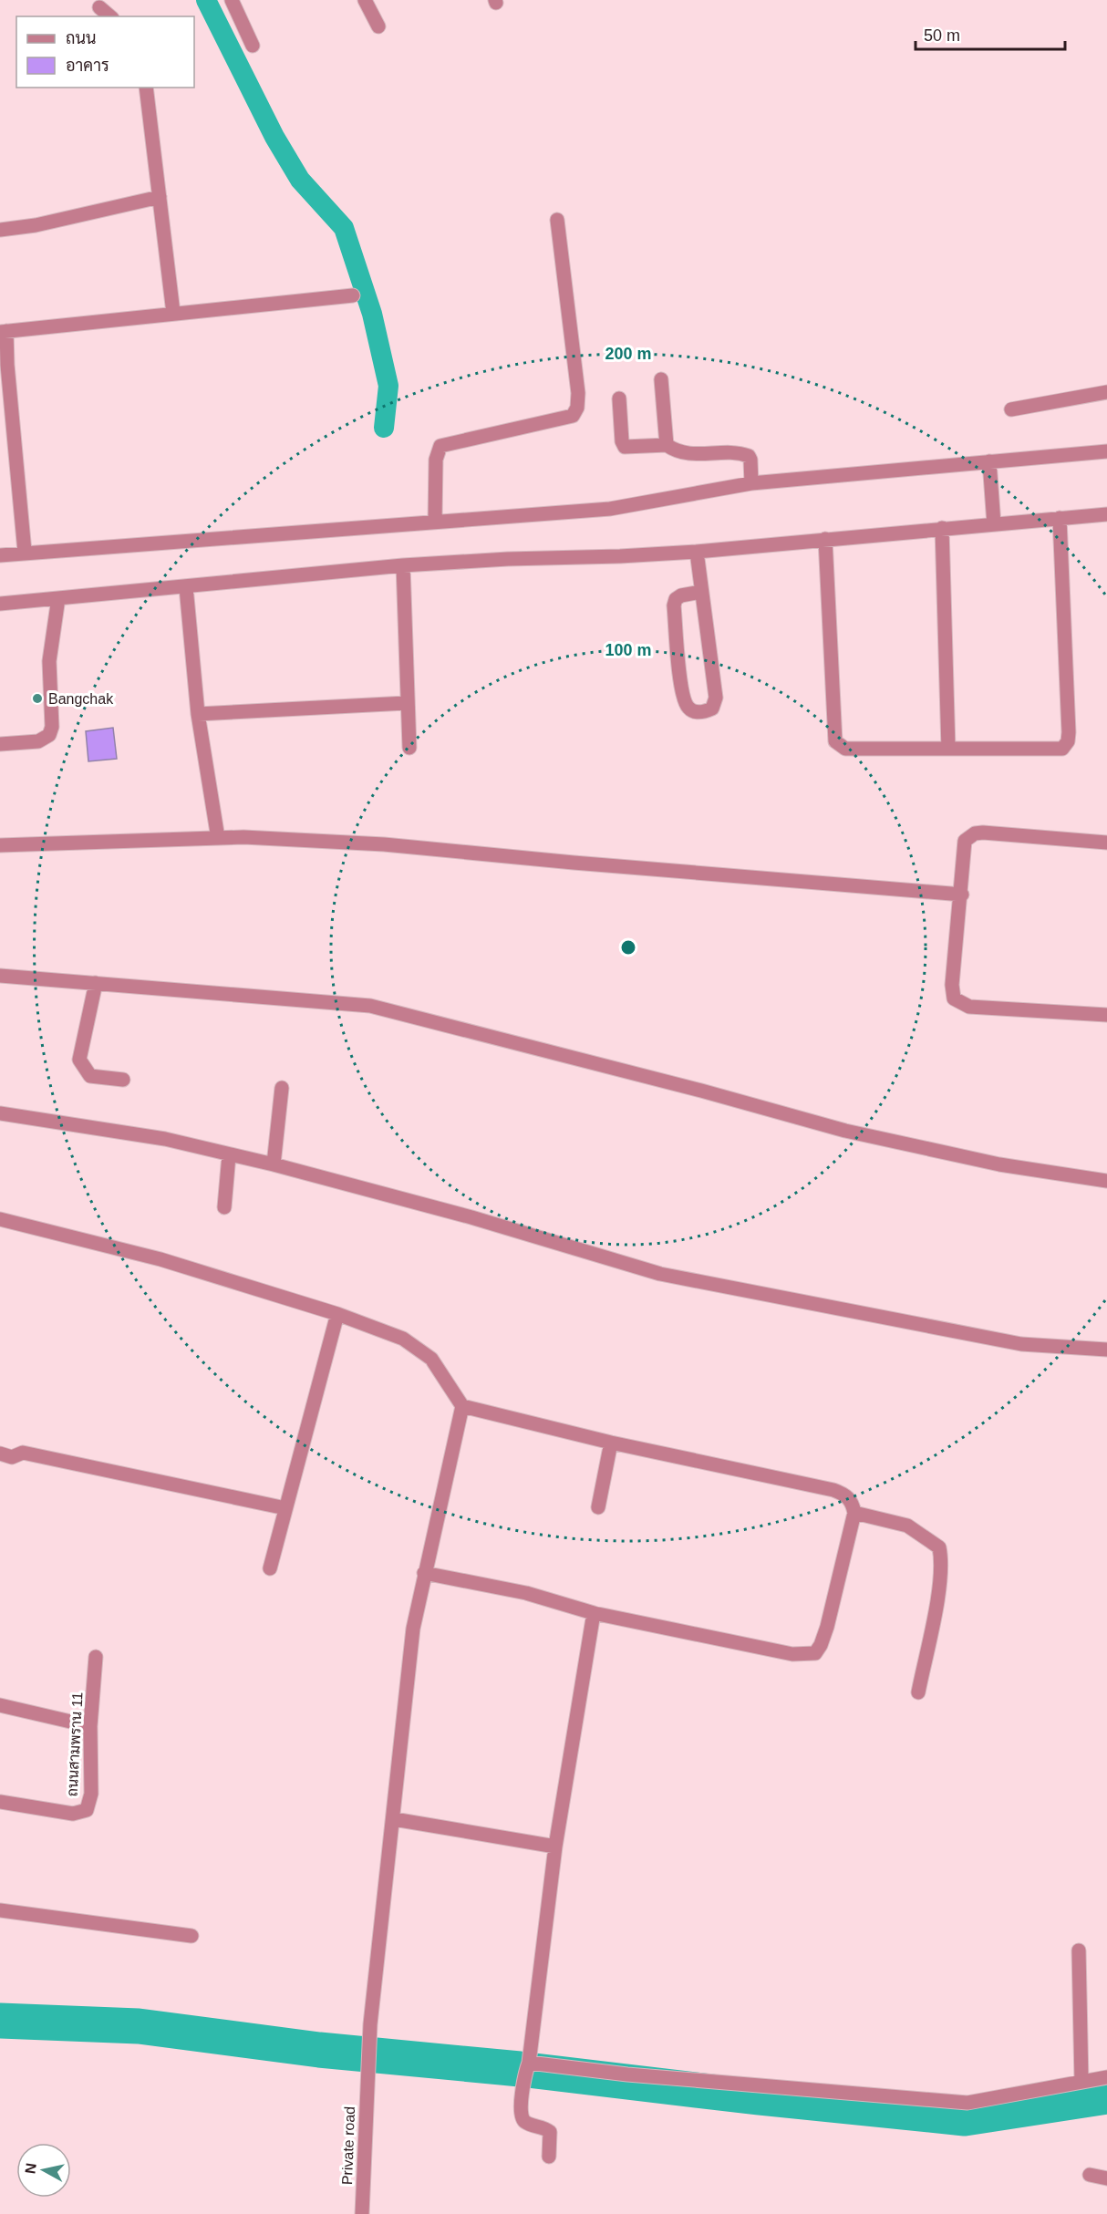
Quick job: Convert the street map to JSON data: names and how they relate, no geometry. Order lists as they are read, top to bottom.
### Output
{
  "streets": {
    "street": ["ถนนสามพราน 11", "Private road"]
  },
  "places": ["Bangchak"],
  "legend": ["ถนน", "อาคาร"],
  "scale_bar": "50 m",
  "north": "left",
  "rings": ["200 m", "100 m"]
}
